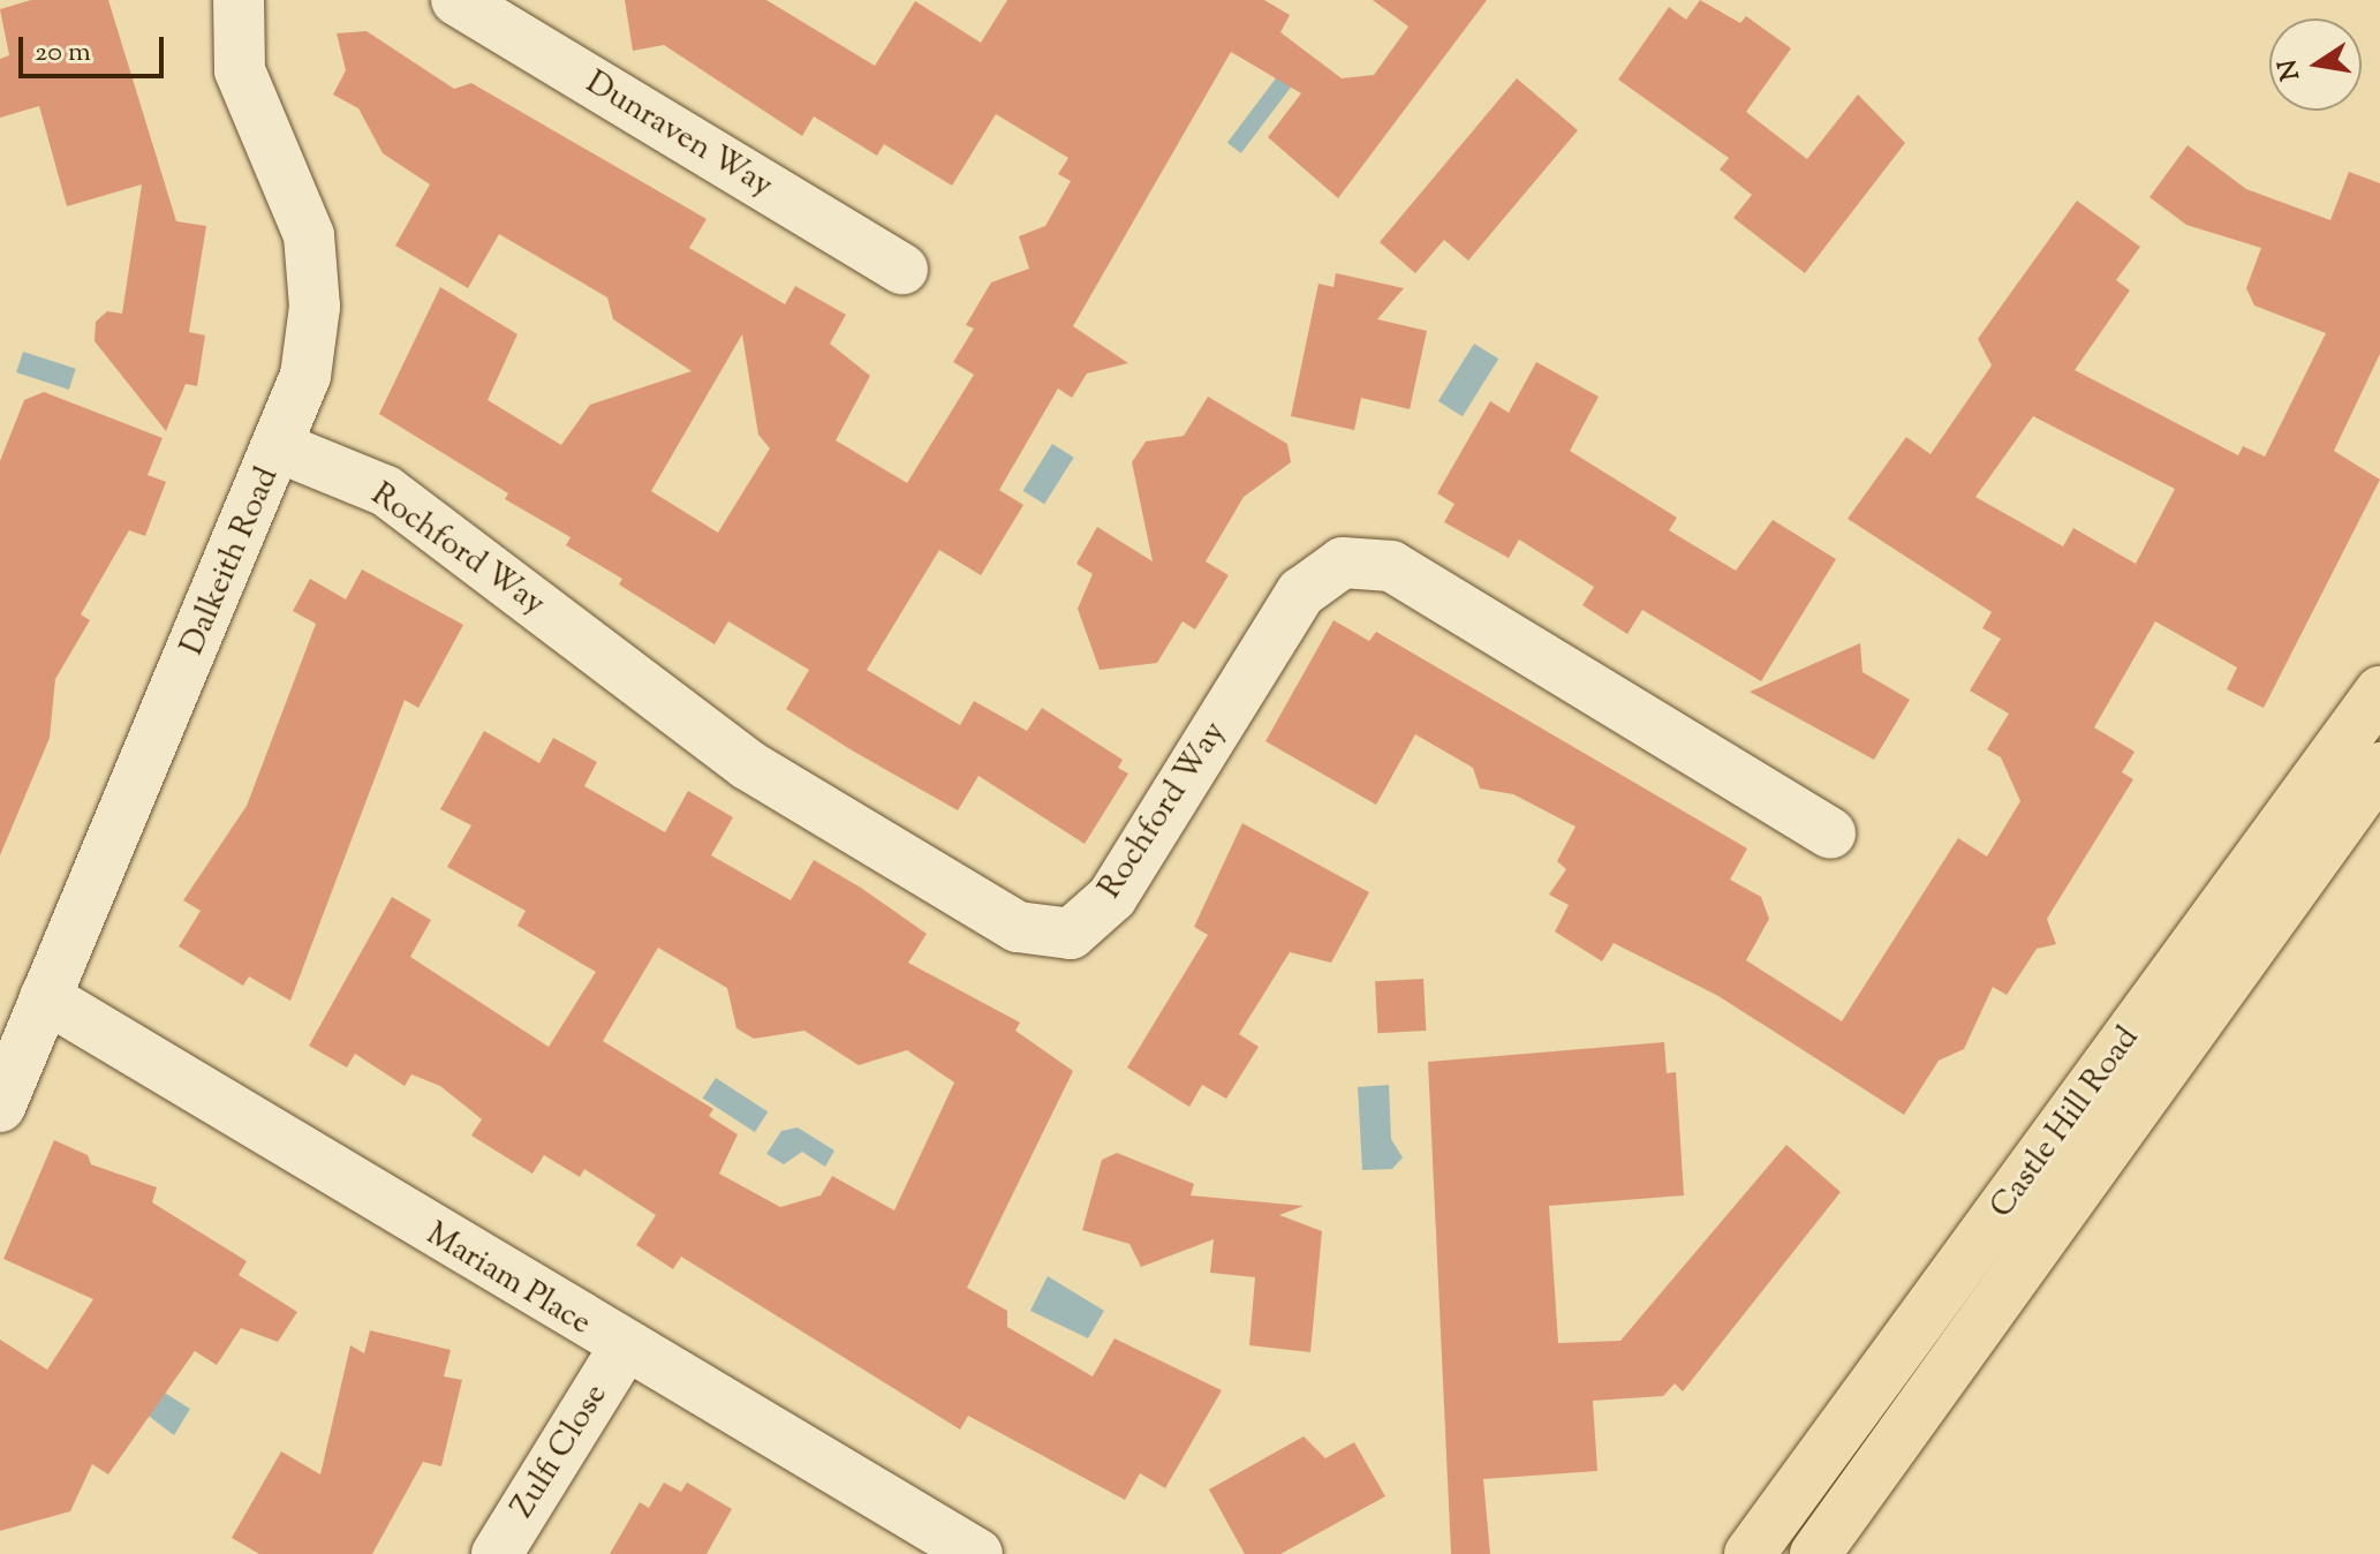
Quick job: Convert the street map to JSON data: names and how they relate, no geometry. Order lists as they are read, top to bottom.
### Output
{
  "streets": {
    "main road": ["Castle Hill Road"],
    "street": [
      "Dunraven Way",
      "Rochford Way",
      "Dalkeith Road",
      "Mariam Place",
      "Zulfi Close"
    ]
  },
  "crossings": [
    ["Rochford Way", "Dalkeith Road"],
    ["Dalkeith Road", "Mariam Place"],
    ["Mariam Place", "Zulfi Close"]
  ],
  "scale_bar": "20 m",
  "north": "left"
}
